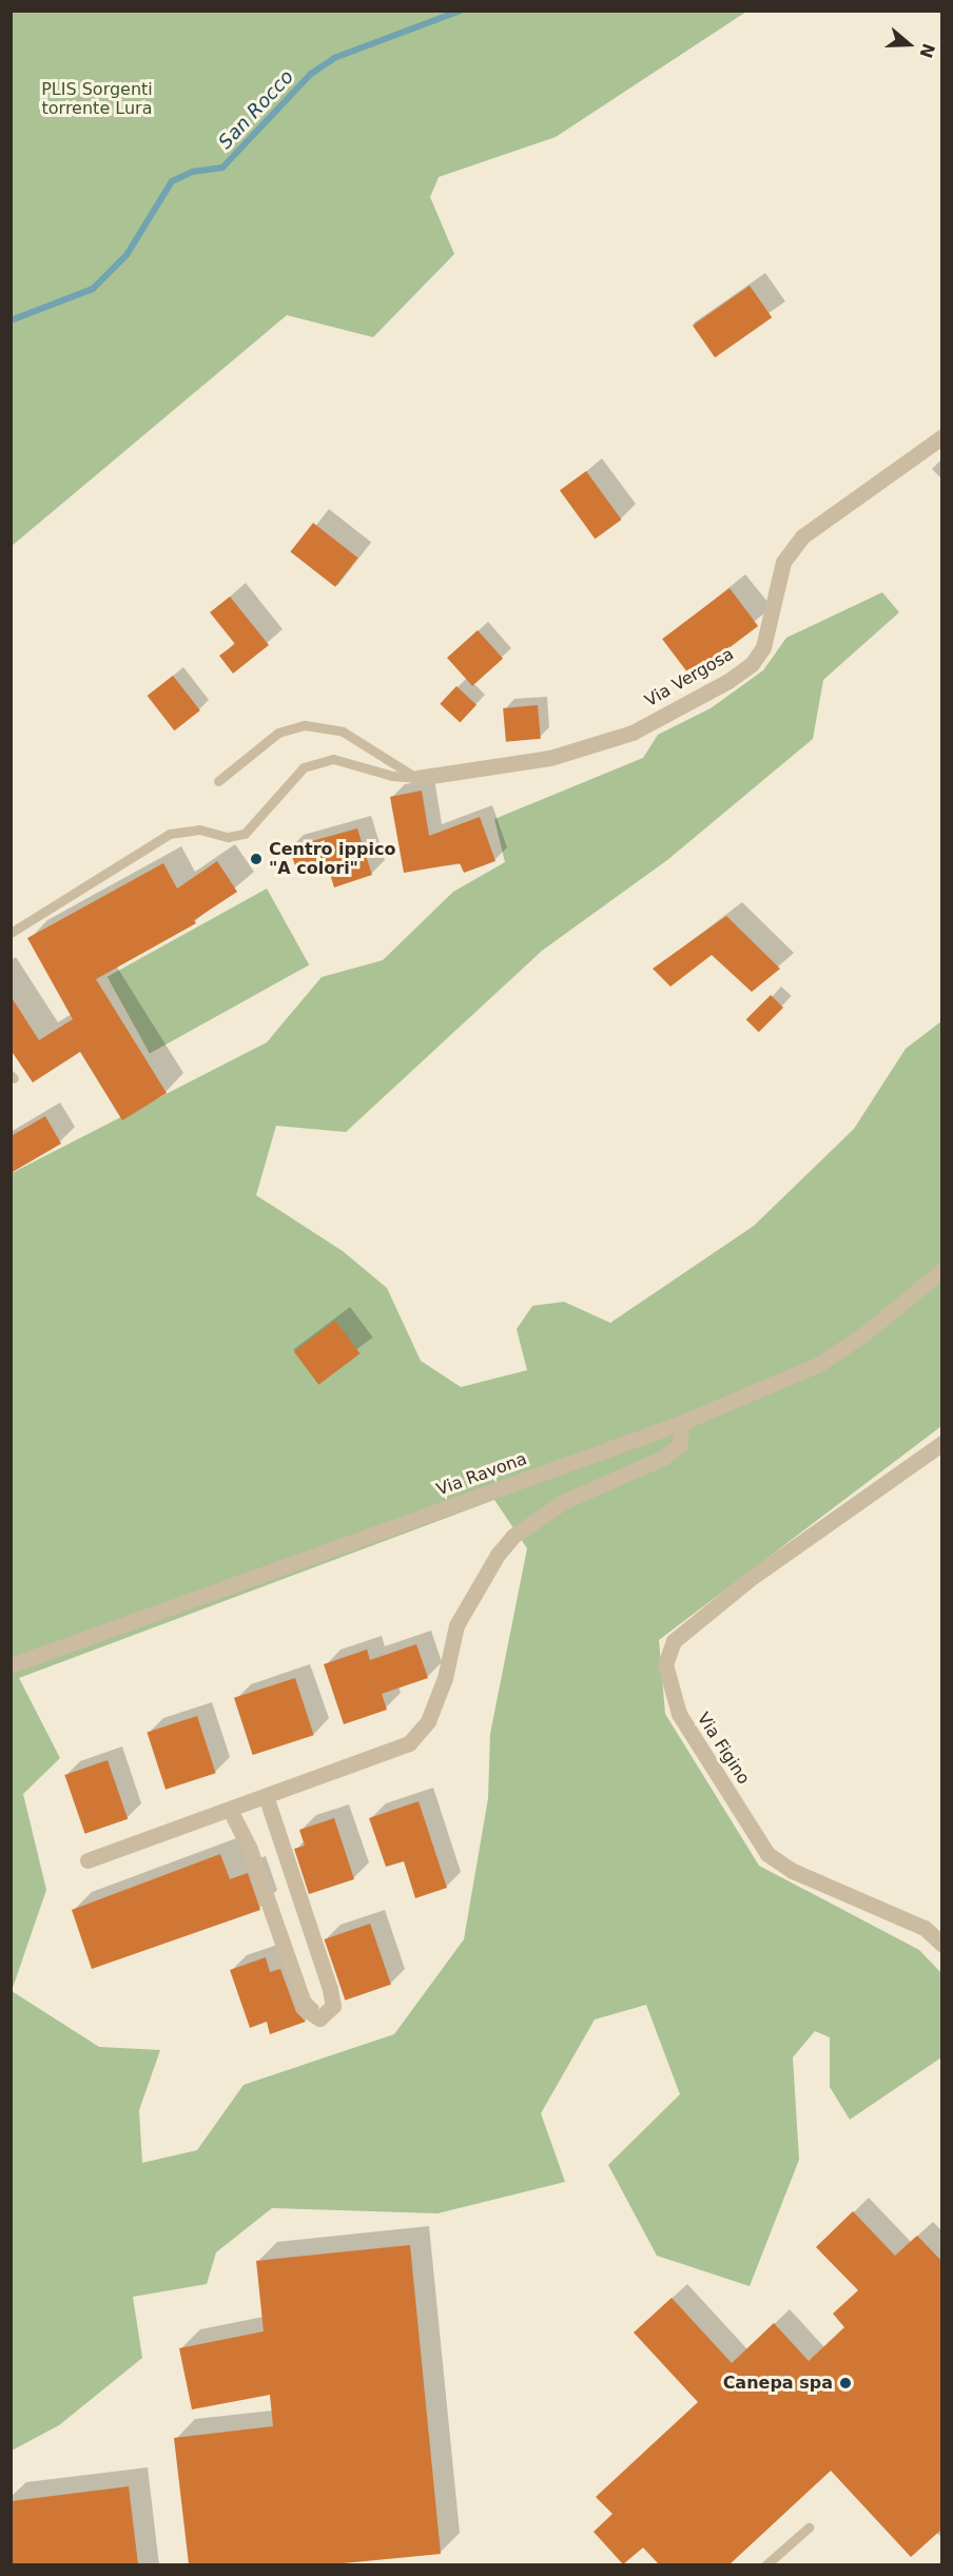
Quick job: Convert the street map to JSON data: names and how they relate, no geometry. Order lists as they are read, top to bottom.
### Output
{
  "streets": {
    "street": ["Via Vergosa", "Via Ravona", "Via Figino"]
  },
  "water": ["San Rocco"],
  "parks": ["PLIS Sorgenti torrente Lura"],
  "places": ["Centro ippico \"A colori\"", "Canepa spa"],
  "north": "right"
}
